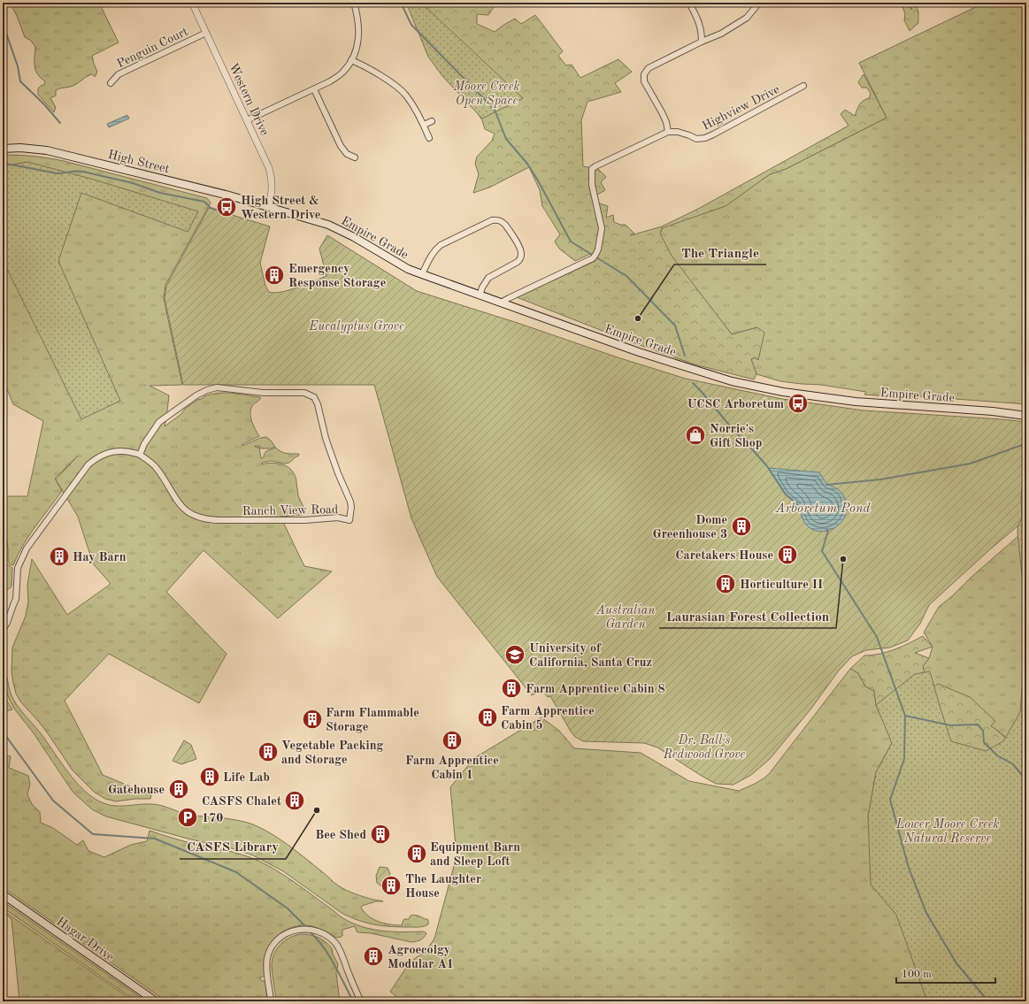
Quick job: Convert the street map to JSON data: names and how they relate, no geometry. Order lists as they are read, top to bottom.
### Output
{
  "streets": {
    "main road": ["High Street", "Empire Grade", "Hagar Drive"],
    "street": [
      "Penguin Court",
      "Western Drive",
      "Highview Drive",
      "Ranch View Road"
    ]
  },
  "crossings": [
    ["Penguin Court", "Western Drive"],
    ["Western Drive", "High Street"],
    ["Western Drive", "Empire Grade"],
    ["Highview Drive", "Empire Grade"],
    ["High Street", "Empire Grade"]
  ],
  "water": ["Arboretum Pond"],
  "parks": [
    "Moore Creek Open Space",
    "Eucalyptus Grove",
    "Australian Garden",
    "Dr. Ball's Redwood Grove",
    "Lower Moore Creek Natural Reserve"
  ],
  "places": {
    "bus stop": ["High Street & Western Drive", "UCSC Arboretum"],
    "building": [
      "Emergency Response Storage",
      "Dome Greenhouse 3",
      "Caretakers House",
      "Hay Barn",
      "Horticulture II",
      "Farm Apprentice Cabin 8",
      "Farm Apprentice Cabin 5",
      "Farm Flammable Storage",
      "Farm Apprentice Cabin 1",
      "Vegetable Packing and Storage",
      "Life Lab",
      "Gatehouse",
      "CASFS Chalet",
      "Bee Shed",
      "Equipment Barn and Sleep Loft",
      "The Laughter House",
      "Agroecolgy Modular A1"
    ],
    "other": ["The Triangle", "Laurasian Forest Collection", "CASFS Library"],
    "shop": ["Norrie's Gift Shop"],
    "school or university": ["University of California, Santa Cruz"],
    "parking": ["170"]
  },
  "scale_bar": "100 m"
}
